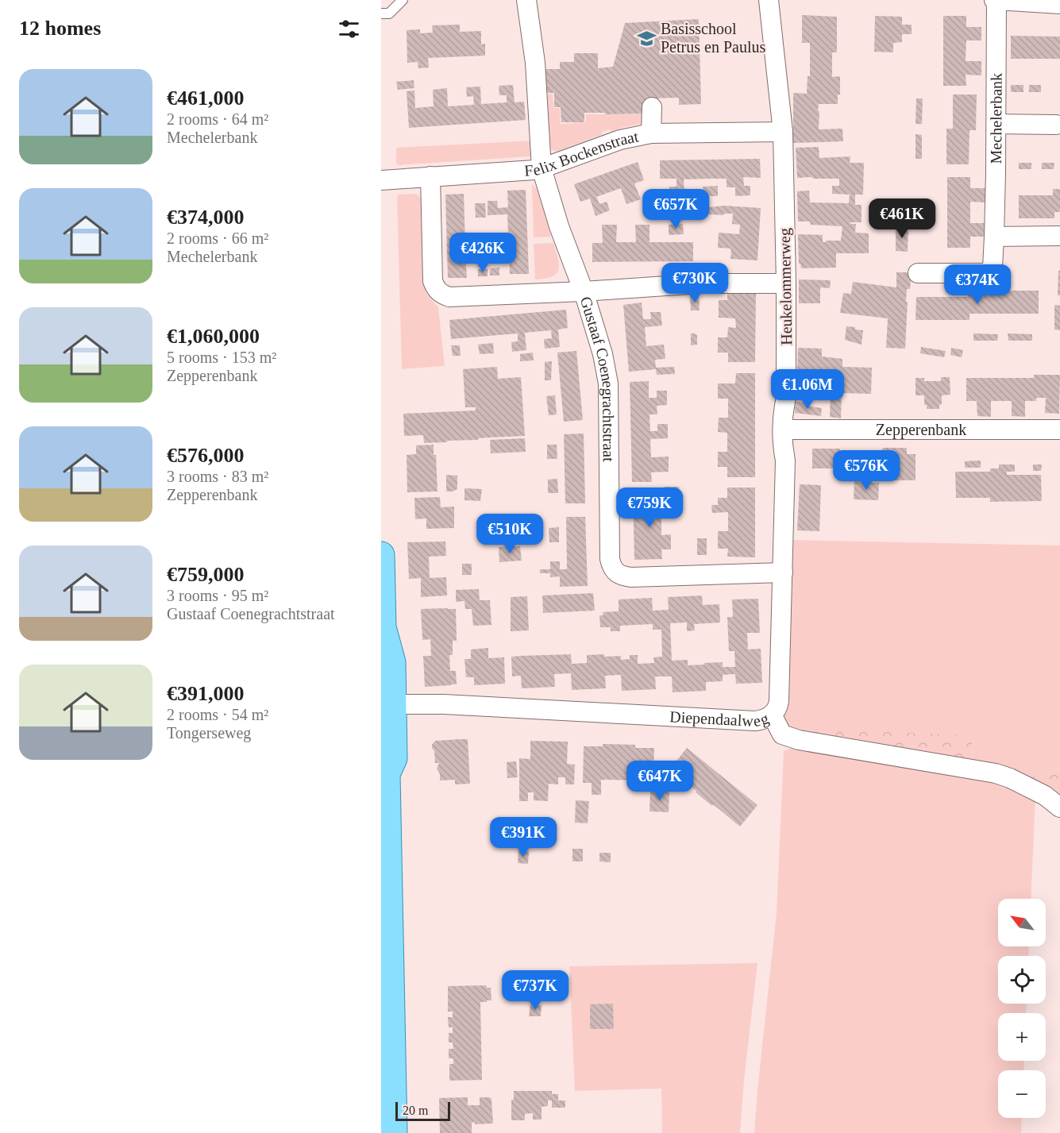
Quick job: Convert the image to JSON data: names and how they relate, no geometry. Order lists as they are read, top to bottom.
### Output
{
  "streets": {
    "street": [
      "Mechelerbank",
      "Felix Bockenstraat",
      "Heukelommerweg",
      "Gustaaf Coenegrachtstraat",
      "Zepperenbank",
      "Diependaalweg"
    ]
  },
  "crossings": [
    ["Felix Bockenstraat", "Heukelommerweg"],
    ["Felix Bockenstraat", "Gustaaf Coenegrachtstraat"],
    ["Heukelommerweg", "Gustaaf Coenegrachtstraat"],
    ["Heukelommerweg", "Zepperenbank"],
    ["Heukelommerweg", "Diependaalweg"]
  ],
  "places": {
    "school or university": ["Basisschool Petrus en Paulus"]
  },
  "scale_bar": "20 m",
  "north": "top left",
  "page": {
    "heading": "12 homes",
    "list": [
      {
        "name": "€461,000",
        "note": "2 rooms · 64 m² · Mechelerbank"
      },
      {
        "name": "€374,000",
        "note": "2 rooms · 66 m² · Mechelerbank"
      },
      {
        "name": "€1,060,000",
        "note": "5 rooms · 153 m² · Zepperenbank"
      },
      {
        "name": "€576,000",
        "note": "3 rooms · 83 m² · Zepperenbank"
      },
      {
        "name": "€759,000",
        "note": "3 rooms · 95 m² · Gustaaf Coenegrachtstraat"
      },
      {
        "name": "€391,000",
        "note": "2 rooms · 54 m² · Tongerseweg"
      }
    ],
    "price": [
      "€657K",
      "€461K",
      "€426K",
      "€730K",
      "€374K",
      "€1.06M",
      "€576K",
      "€759K",
      "€510K",
      "€647K",
      "€391K",
      "€737K"
    ],
    "map_buttons": ["+", "−"],
    "scale": "20 m"
  }
}
